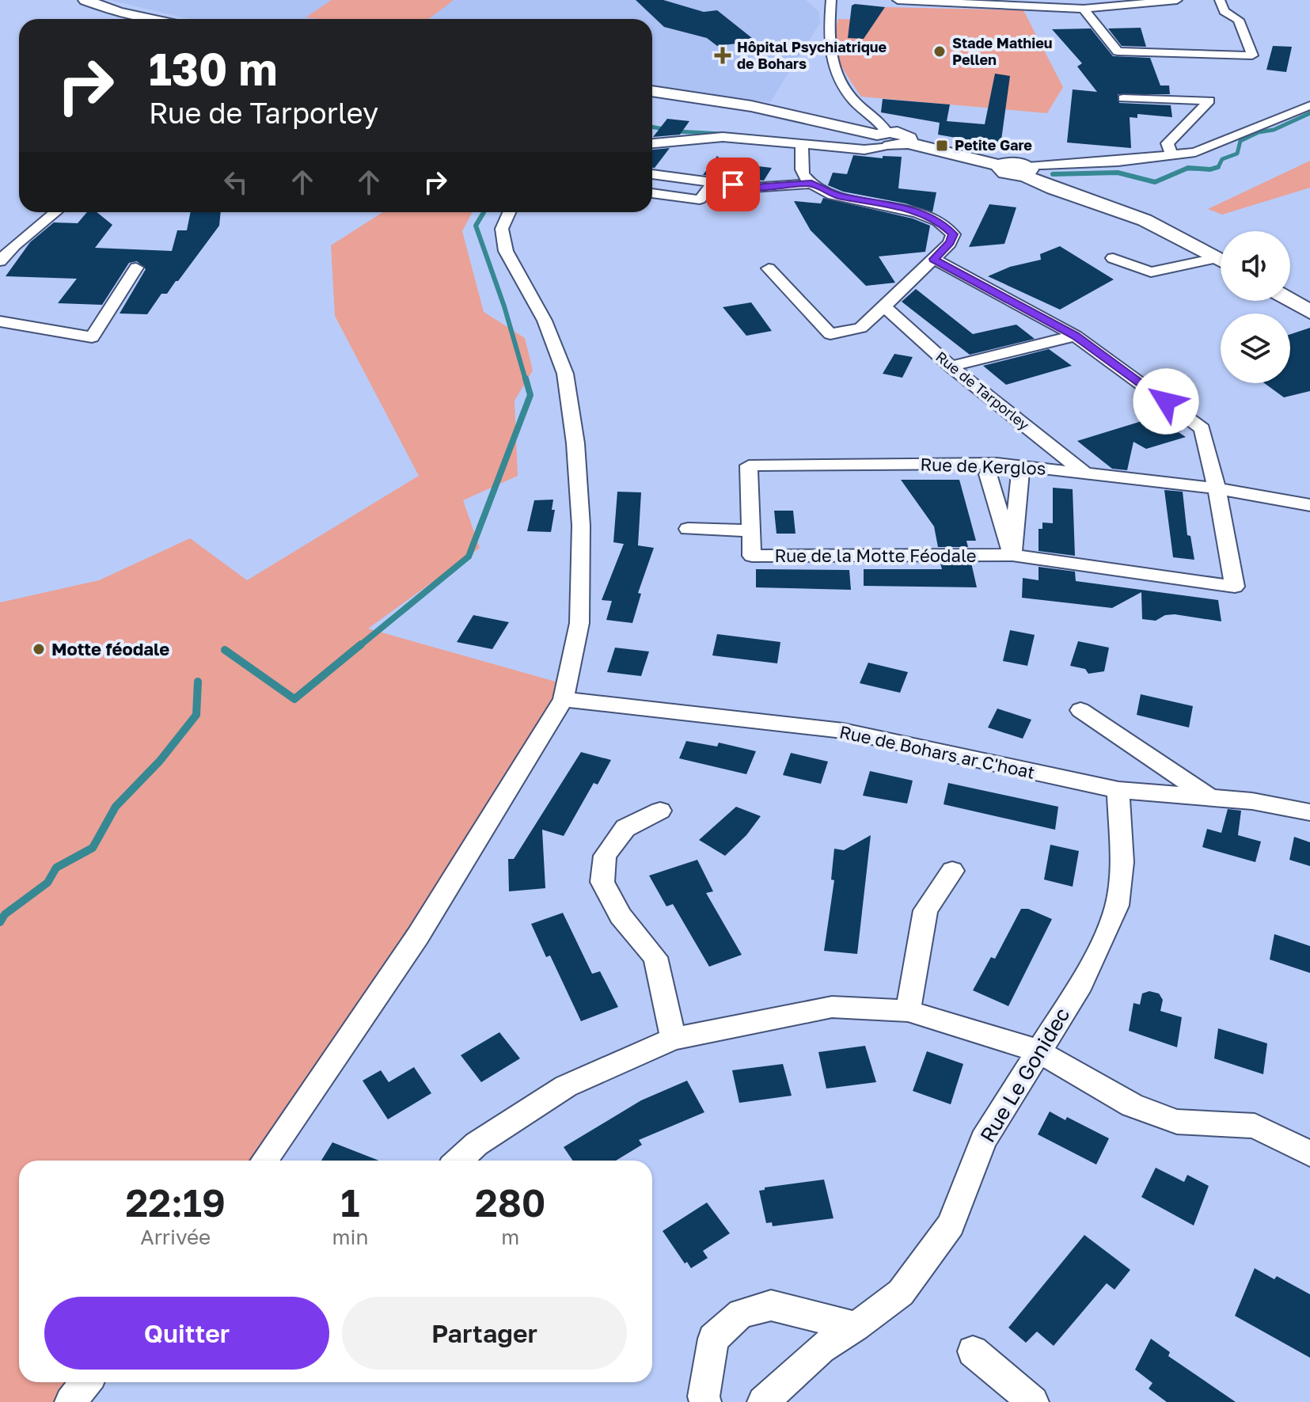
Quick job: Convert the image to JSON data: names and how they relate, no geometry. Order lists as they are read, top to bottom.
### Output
{
  "streets": {
    "street": [
      "Rue de Tarporley",
      "Rue de Kerglos",
      "Rue de la Motte Féodale",
      "Rue de Bohars ar C'hoat",
      "Rue Le Gonidec"
    ]
  },
  "crossings": [
    ["Rue de Tarporley", "Rue de Kerglos"],
    ["Rue de Kerglos", "Rue de la Motte Féodale"],
    ["Rue de Bohars ar C'hoat", "Rue Le Gonidec"]
  ],
  "places": {
    "other": ["Stade Mathieu Pellen", "Motte féodale"],
    "health": ["Hôpital Psychiatrique de Bohars"],
    "transit": ["Petite Gare"]
  },
  "page": {
    "turn": ["130 m", "Rue de Tarporley"],
    "eta": [
      "22:19",
      "Arrivée",
      "1",
      "min",
      "280",
      "m"
    ],
    "buttons": ["Quitter", "Partager"]
  }
}
